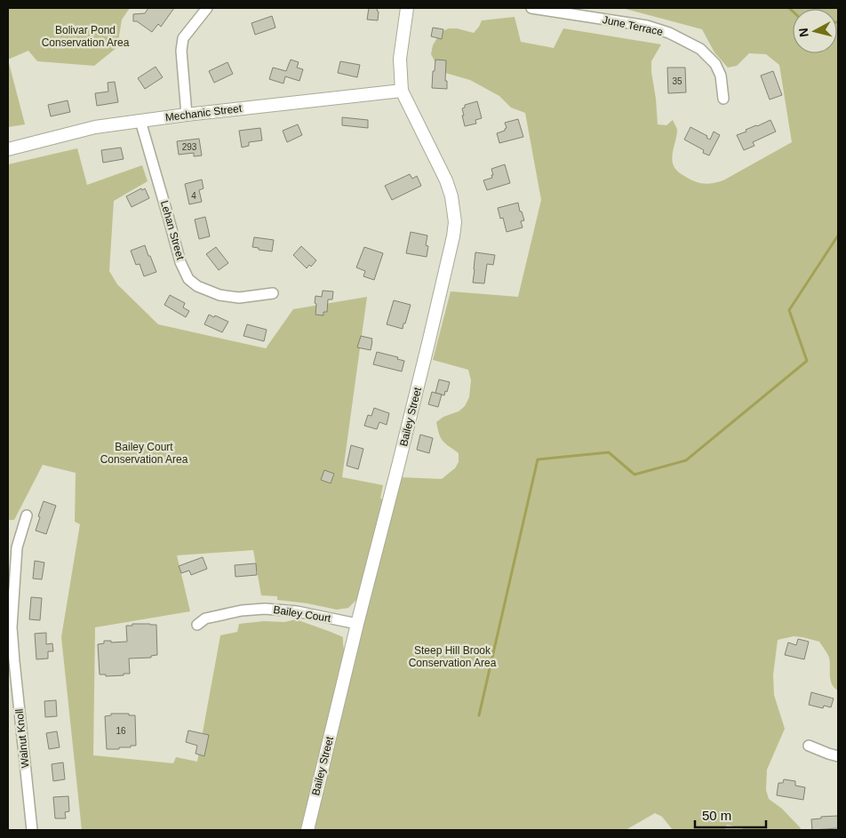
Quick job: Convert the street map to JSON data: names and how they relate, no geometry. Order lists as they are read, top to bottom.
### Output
{
  "streets": {
    "street": [
      "June Terrace",
      "Mechanic Street",
      "Lehan Street",
      "Bailey Street",
      "Bailey Court",
      "Walnut Knoll"
    ]
  },
  "crossings": [
    ["Mechanic Street", "Lehan Street"],
    ["Mechanic Street", "Bailey Street"],
    ["Bailey Street", "Bailey Court"]
  ],
  "parks": ["Bolivar Pond Conservation Area", "Bailey Court Conservation Area", "Steep Hill Brook Conservation Area"],
  "house_numbers": [
    "35",
    "293",
    "4",
    "16"
  ],
  "scale_bar": "50 m",
  "north": "left"
}
